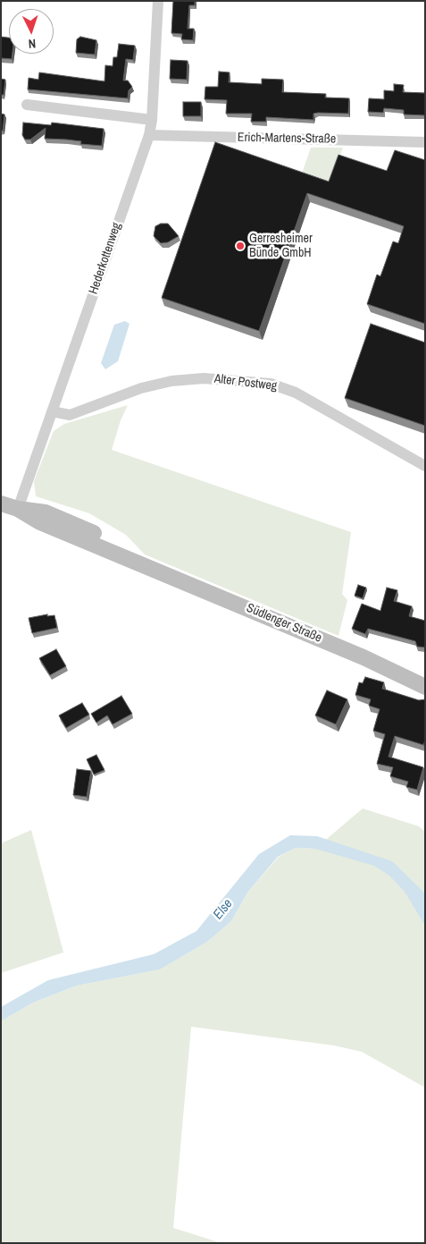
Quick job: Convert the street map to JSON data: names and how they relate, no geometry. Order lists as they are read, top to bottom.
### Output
{
  "streets": {
    "main road": ["Südlenger Straße"],
    "street": ["Erich-Martens-Straße", "Hederkottenweg", "Alter Postweg"]
  },
  "crossings": [
    ["Erich-Martens-Straße", "Hederkottenweg"],
    ["Hederkottenweg", "Alter Postweg"],
    ["Hederkottenweg", "Südlenger Straße"]
  ],
  "water": ["Else"],
  "places": ["Gerresheimer Bünde GmbH"],
  "north": "bottom"
}
